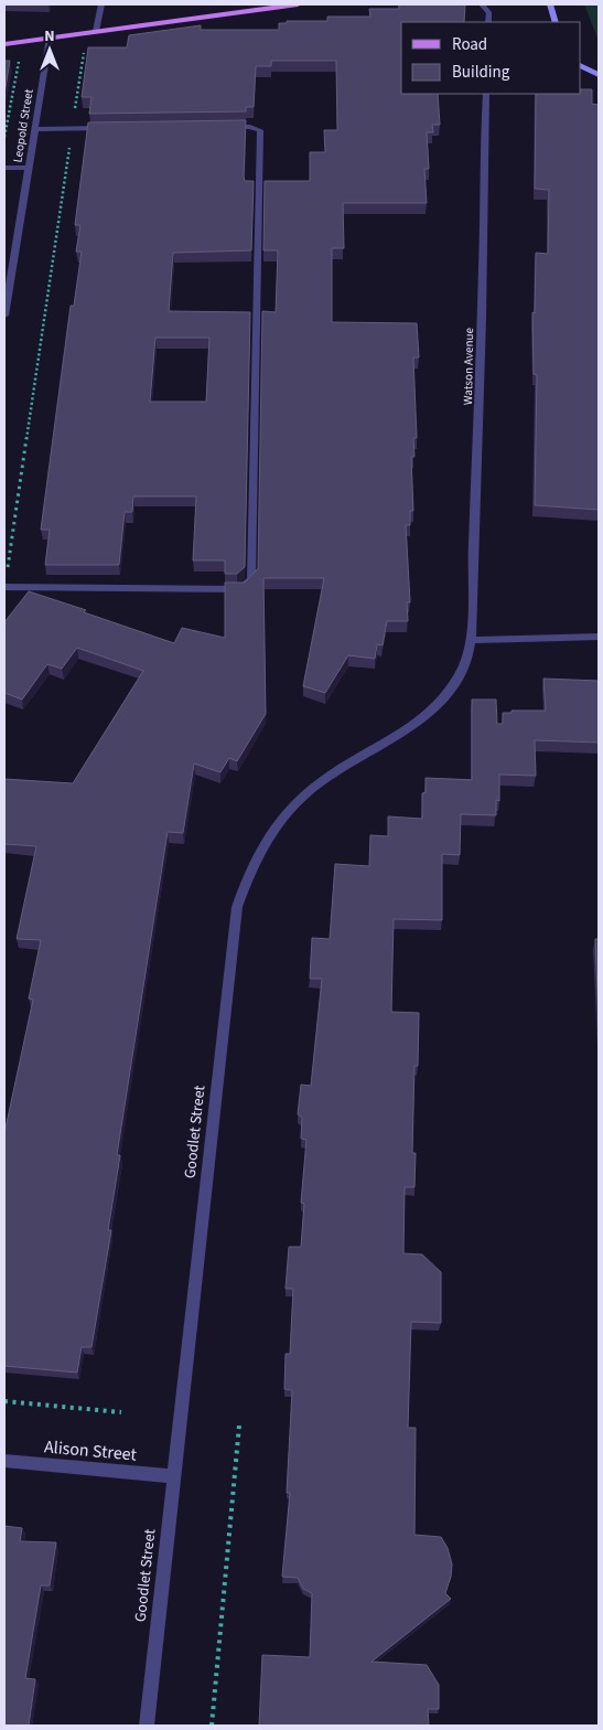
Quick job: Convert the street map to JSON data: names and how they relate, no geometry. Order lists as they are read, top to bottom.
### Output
{
  "streets": {
    "street": [
      "Leopold Street",
      "Watson Avenue",
      "Goodlet Street",
      "Alison Street"
    ]
  },
  "crossings": [
    ["Watson Avenue", "Goodlet Street"],
    ["Goodlet Street", "Alison Street"]
  ],
  "legend": ["Road", "Building"],
  "north": "top"
}
